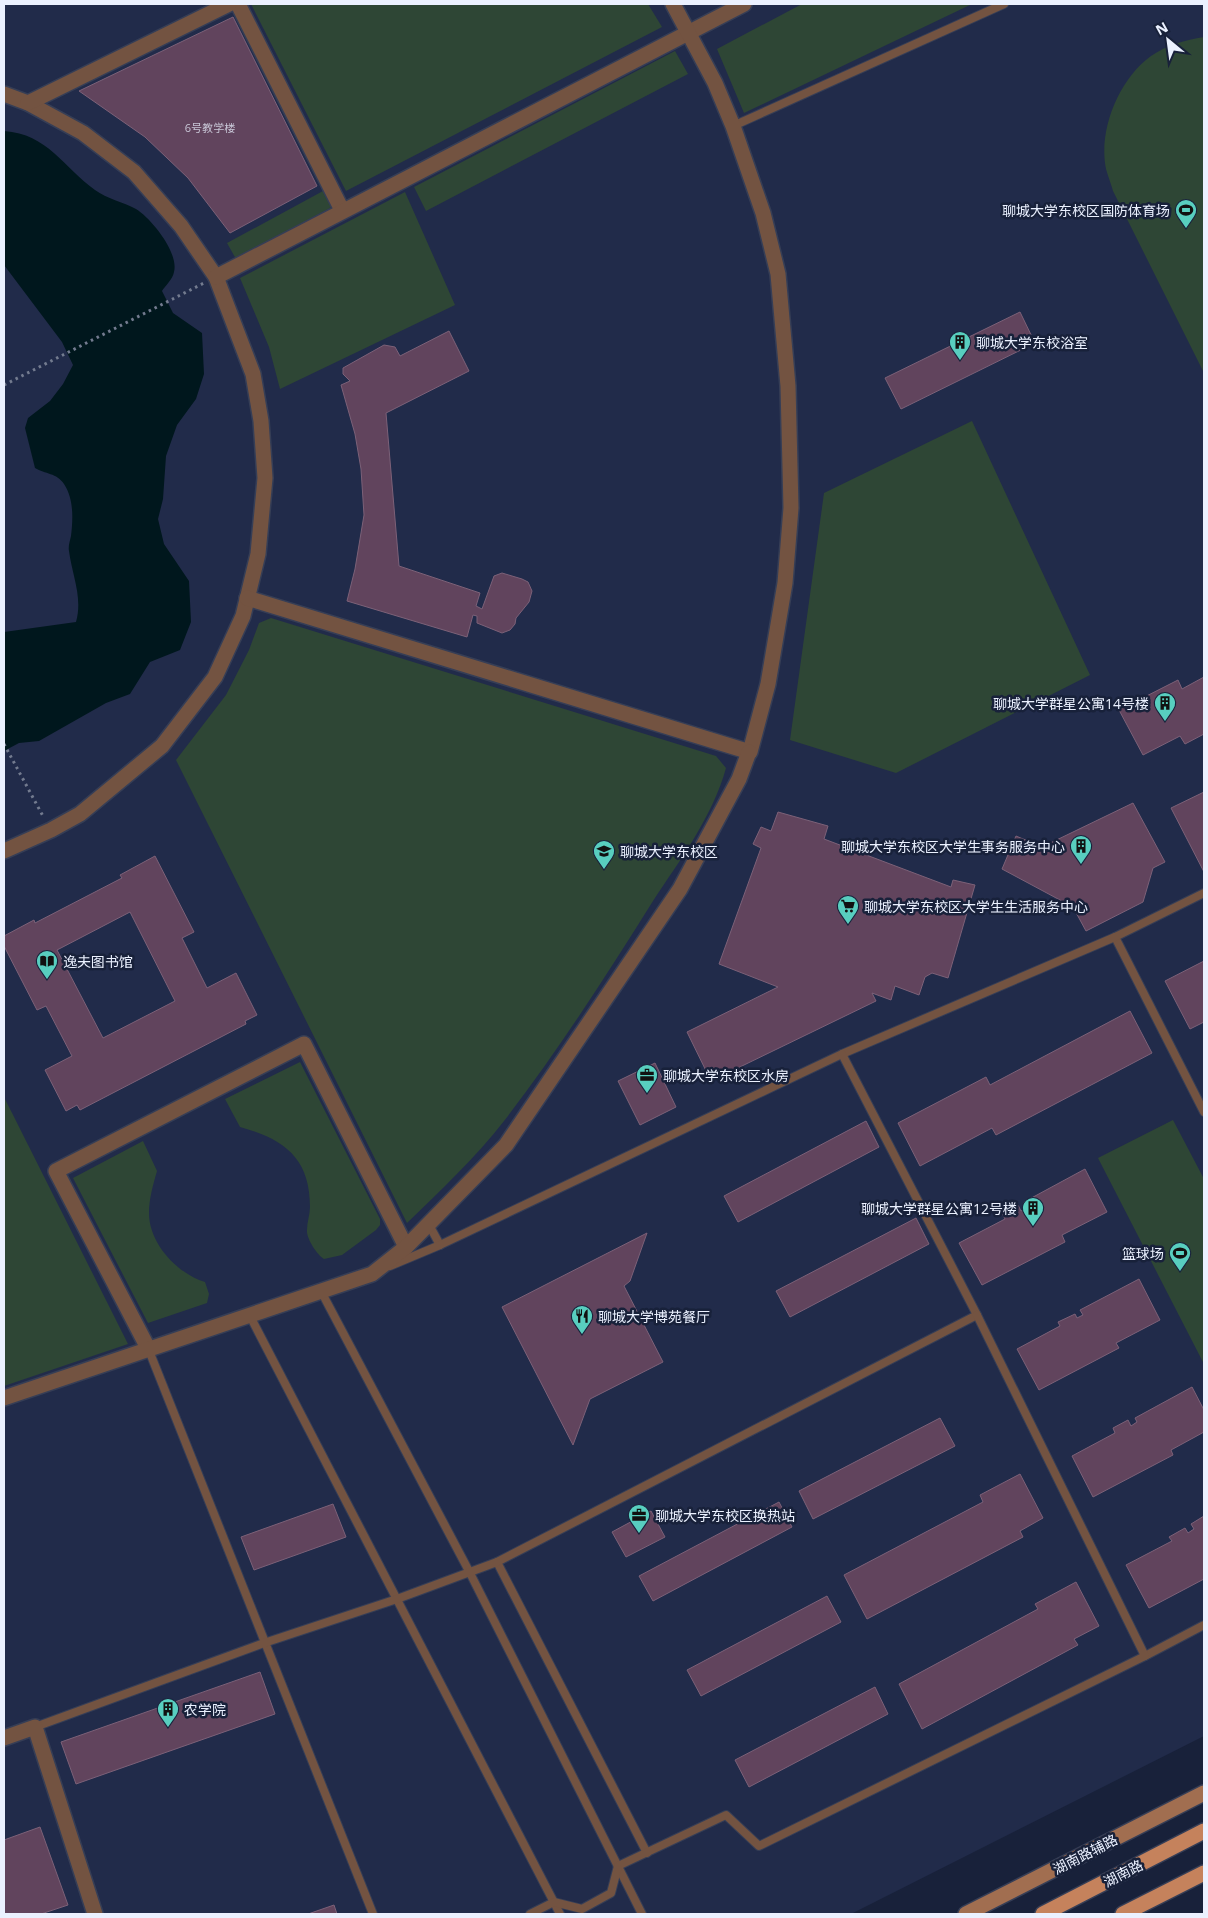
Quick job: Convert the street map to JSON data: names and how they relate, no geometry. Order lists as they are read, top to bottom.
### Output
{
  "streets": {
    "main road": ["湖南路"],
    "street": ["湖南路辅路"]
  },
  "places": {
    "sports": ["聊城大学东校区国防体育场", "篮球场"],
    "building": [
      "聊城大学东校浴室",
      "聊城大学群星公寓14号楼",
      "聊城大学东校区大学生事务服务中心",
      "聊城大学群星公寓12号楼",
      "农学院"
    ],
    "school or university": ["聊城大学东校区"],
    "supermarket": ["聊城大学东校区大学生生活服务中心"],
    "library": ["逸夫图书馆"],
    "office": ["聊城大学东校区水房", "聊城大学东校区换热站"],
    "restaurant": ["聊城大学博苑餐厅"]
  },
  "house_numbers": ["6号教学楼"],
  "north": "top left"
}
